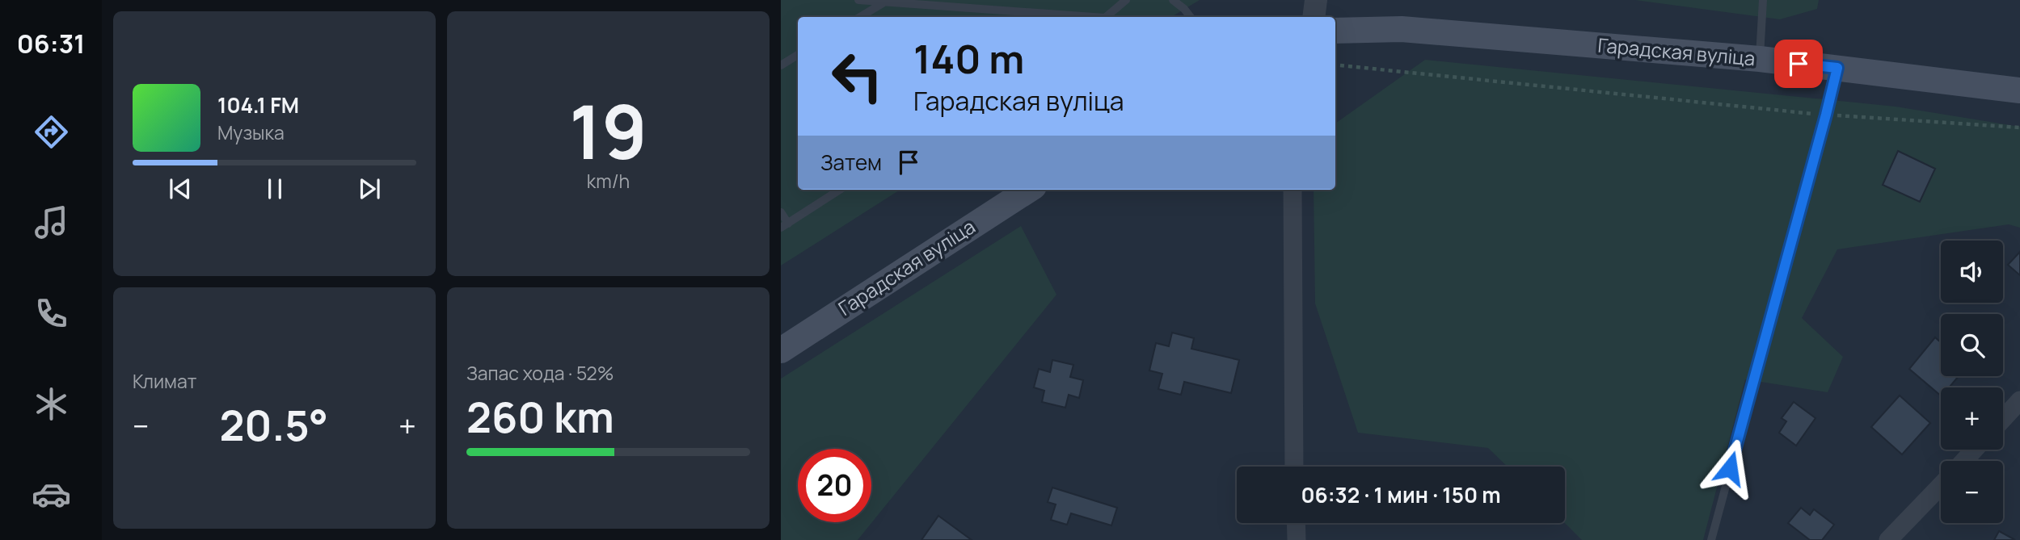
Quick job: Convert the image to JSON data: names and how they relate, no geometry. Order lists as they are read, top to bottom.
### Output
{
  "streets": {
    "main road": ["Гарадская вуліца"]
  },
  "page": {
    "tabs": "06:31",
    "tile": [
      ["19", "km/h"],
      "Климат",
      ["Запас хода · 52%", "260 km"]
    ],
    "turn": ["140 m", "Гарадская вуліца"],
    "song": ["104.1 FM", "Музыка"],
    "then": "Затем",
    "map_buttons": ["+", "−"],
    "heat": ["−", "20.5°", "+"],
    "limit": "20",
    "trip": "06:32 · 1 мин · 150 m"
  }
}
